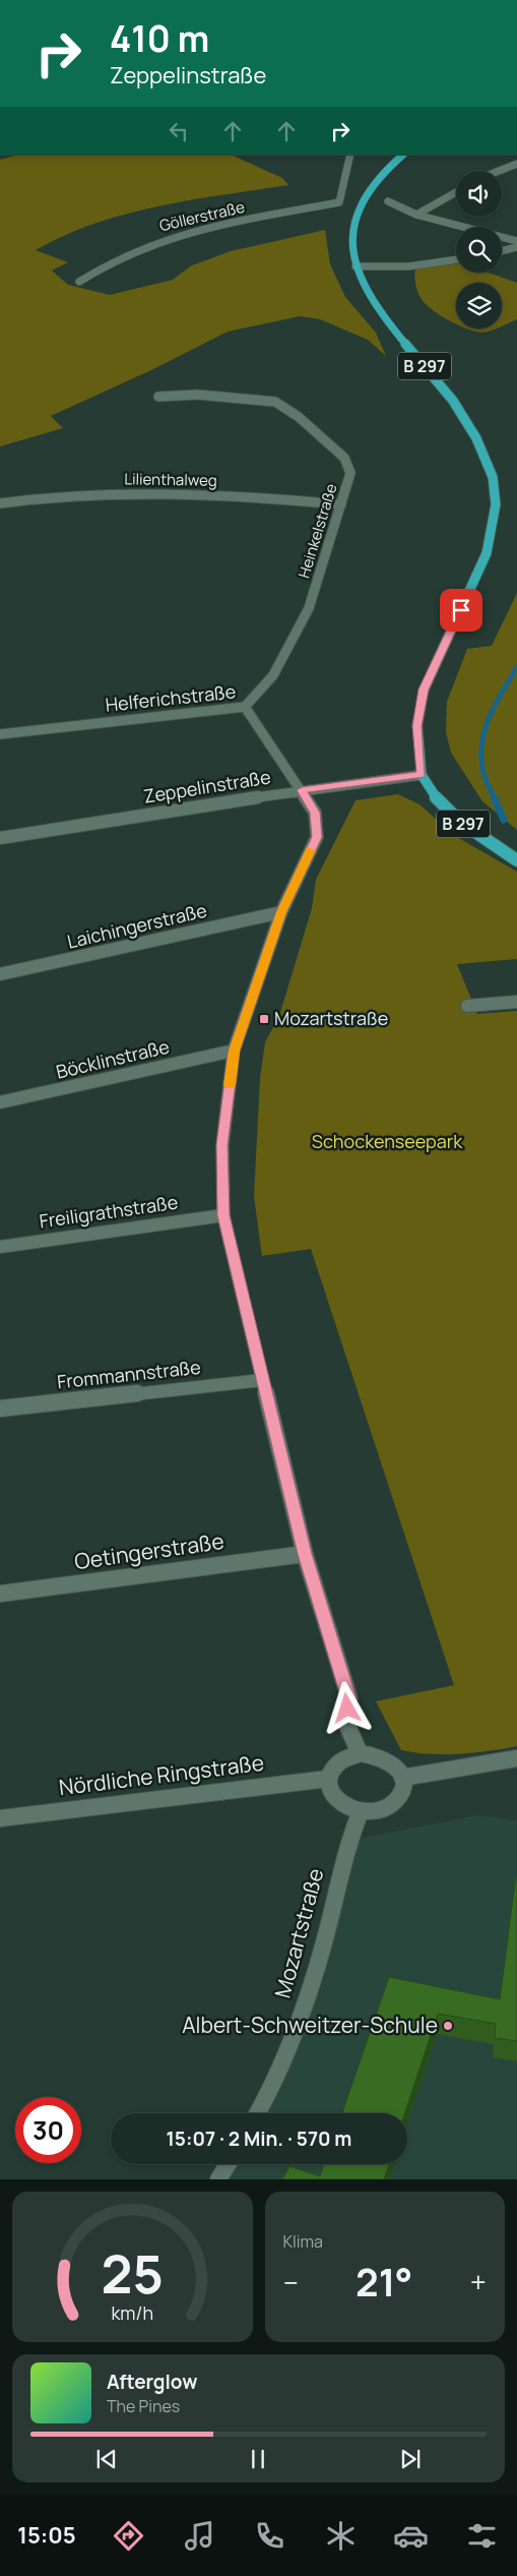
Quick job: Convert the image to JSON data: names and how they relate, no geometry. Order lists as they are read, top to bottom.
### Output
{
  "streets": {
    "main road": ["B 297"],
    "street": [
      "Göllerstraße",
      "Lilienthalweg",
      "Heinkelstraße",
      "Helferichstraße",
      "Zeppelinstraße",
      "Laichingerstraße",
      "Böcklinstraße",
      "Freiligrathstraße",
      "Frommannstraße",
      "Oetingerstraße",
      "Nördliche Ringstraße",
      "Mozartstraße"
    ]
  },
  "crossings": [
    ["B 297", "Zeppelinstraße"],
    ["Lilienthalweg", "Heinkelstraße"],
    ["Heinkelstraße", "Helferichstraße"],
    ["Helferichstraße", "Zeppelinstraße"],
    ["Nördliche Ringstraße", "Mozartstraße"]
  ],
  "parks": ["Schockenseepark"],
  "places": {
    "transit": ["Mozartstraße"],
    "other": ["Albert-Schweitzer-Schule"]
  },
  "page": {
    "turn": ["410 m", "Zeppelinstraße"],
    "limit": "30",
    "trip": "15:07 · 2 Min. · 570 m",
    "tile": "Klima",
    "heat": ["−", "21°", "+"],
    "song": ["Afterglow", "The Pines"],
    "tabs": "15:05",
    "gauge": ["25", "km/h"]
  }
}
